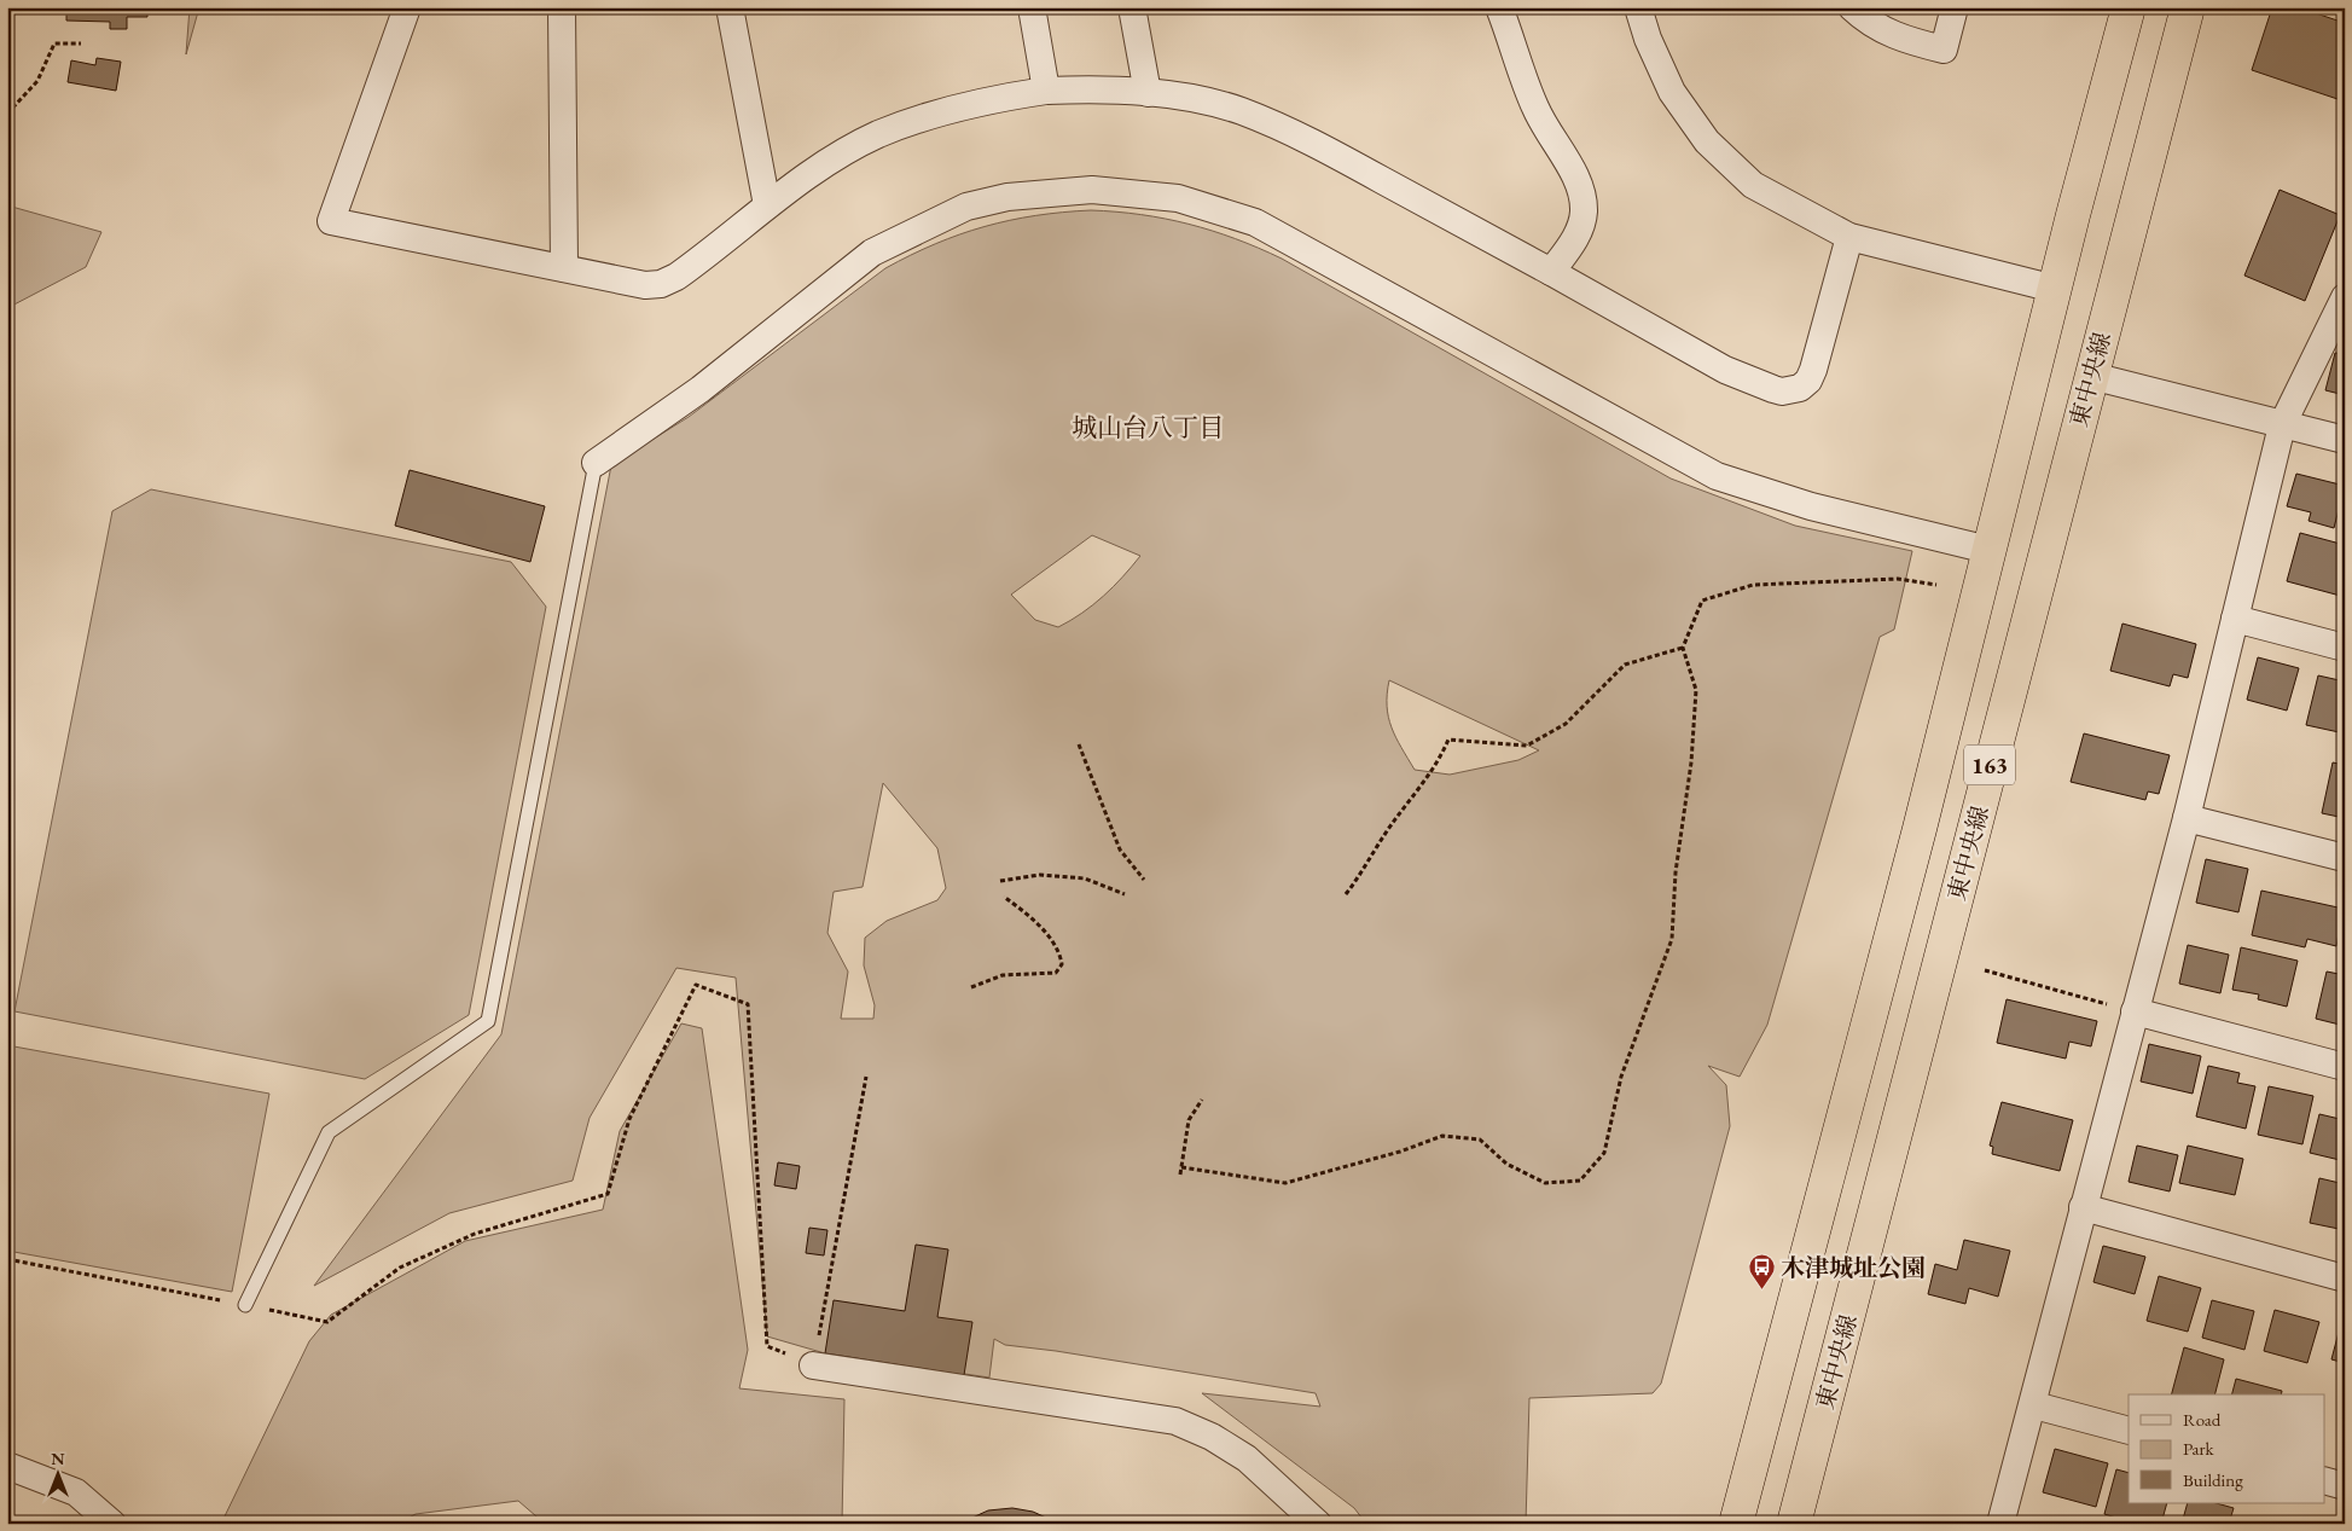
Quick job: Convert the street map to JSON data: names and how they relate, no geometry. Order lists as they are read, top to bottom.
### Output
{
  "streets": {
    "highway": ["東中央線", "163"]
  },
  "districts": ["城山台八丁目"],
  "places": {
    "bus stop": ["木津城址公園"]
  },
  "legend": ["Road", "Park", "Building"],
  "north": "top"
}
